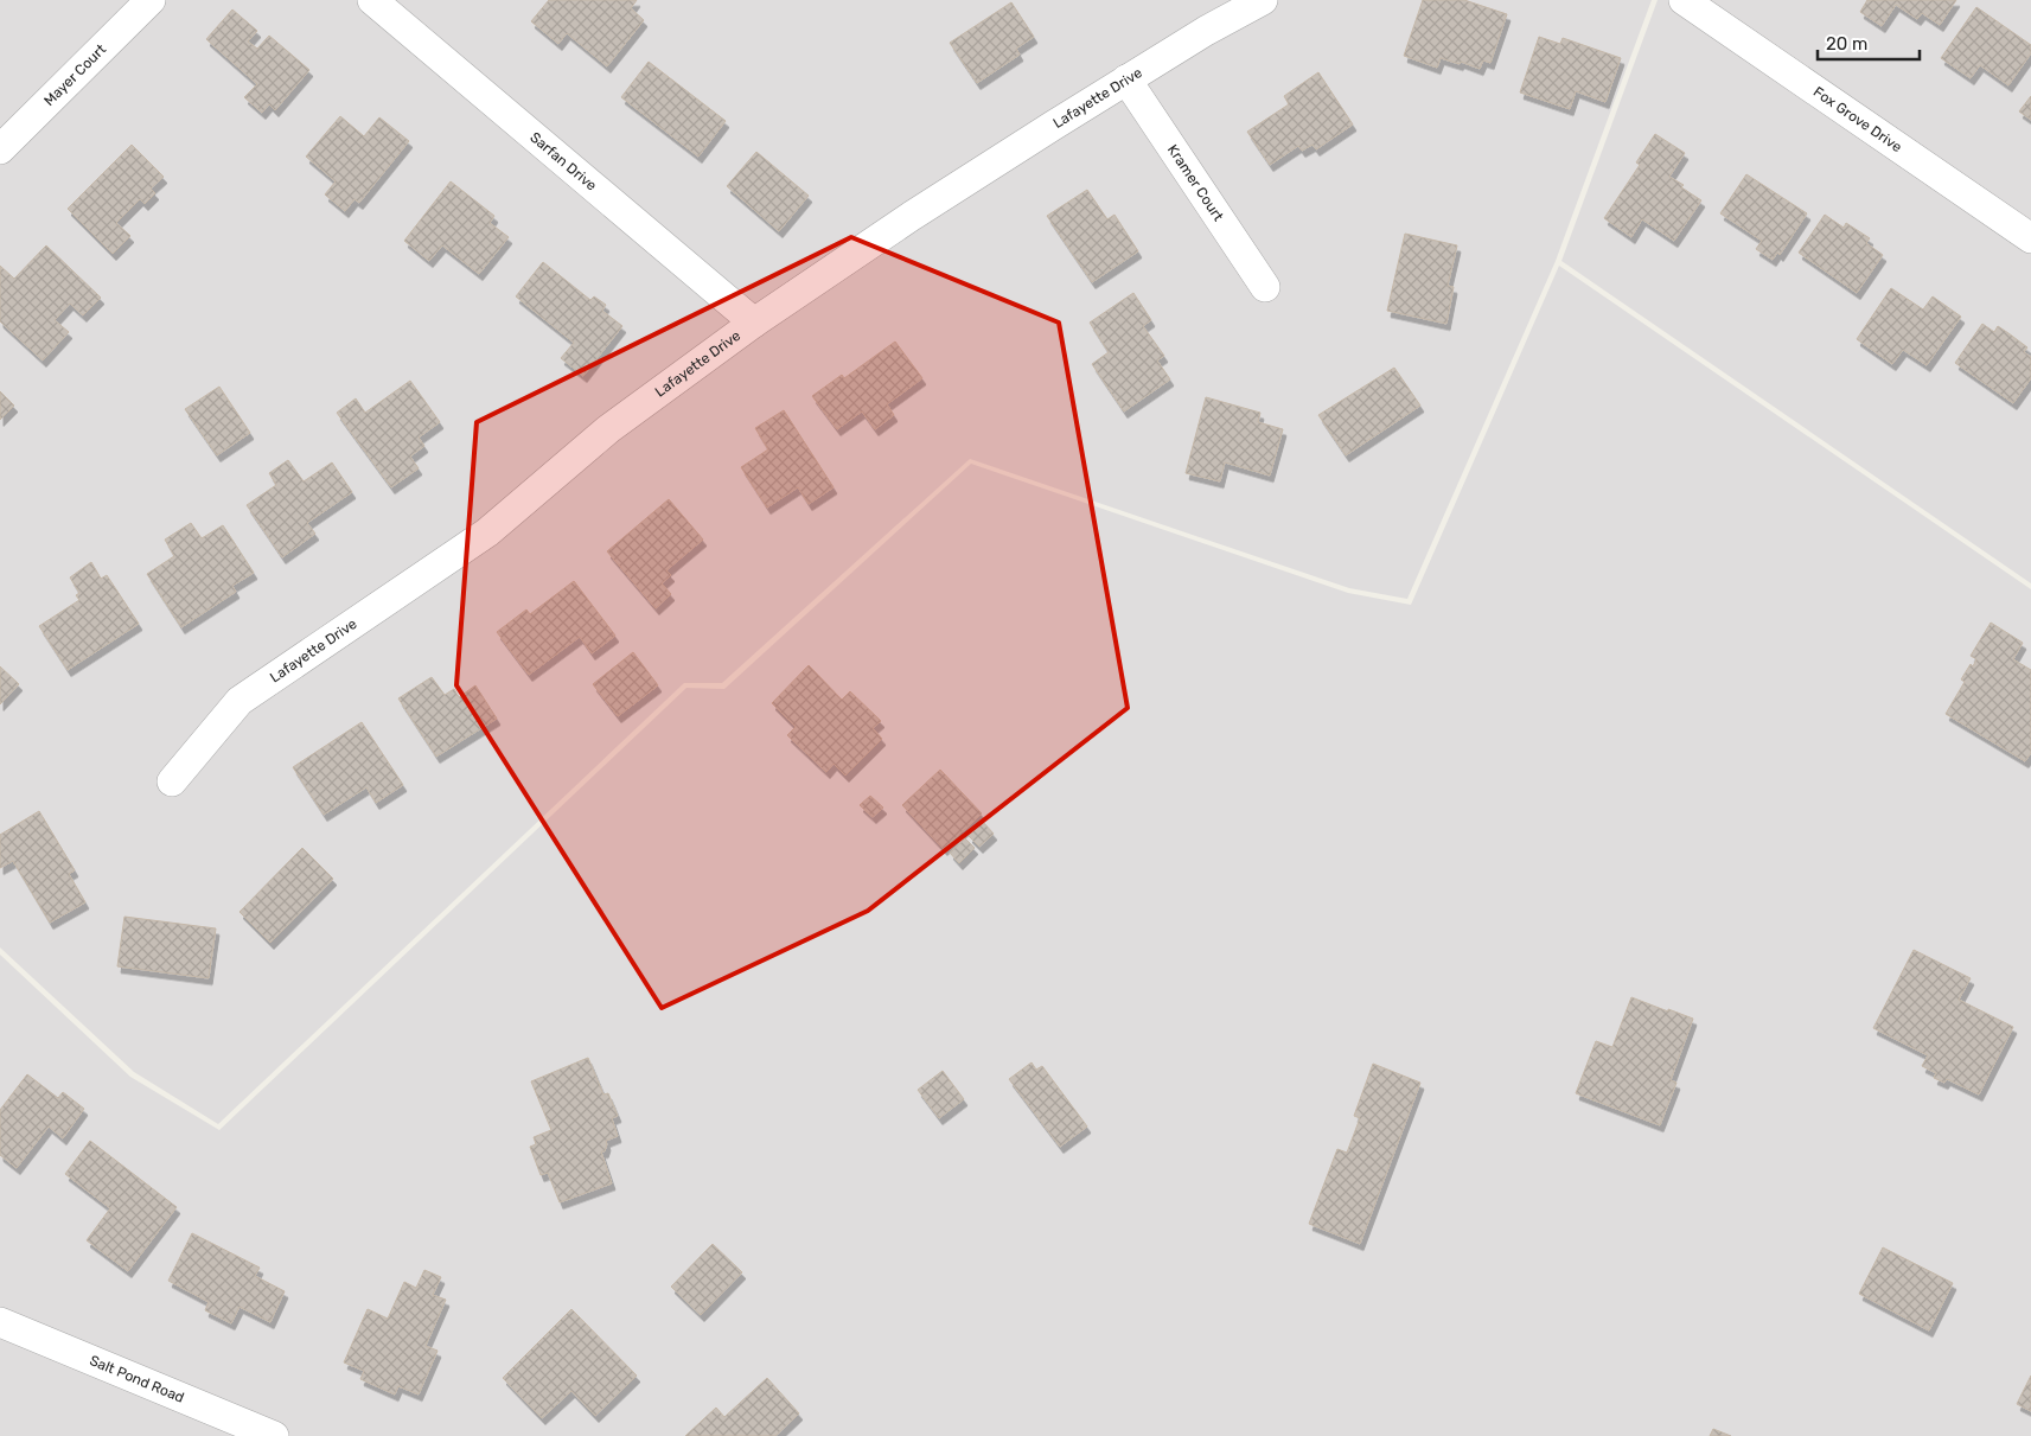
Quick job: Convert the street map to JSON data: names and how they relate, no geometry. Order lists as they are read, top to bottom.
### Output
{
  "streets": {
    "street": [
      "Mayer Court",
      "Lafayette Drive",
      "Fox Grove Drive",
      "Sarfan Drive",
      "Kramer Court",
      "Salt Pond Road"
    ]
  },
  "crossings": [
    ["Lafayette Drive", "Sarfan Drive"],
    ["Lafayette Drive", "Kramer Court"]
  ],
  "scale_bar": "20 m"
}
